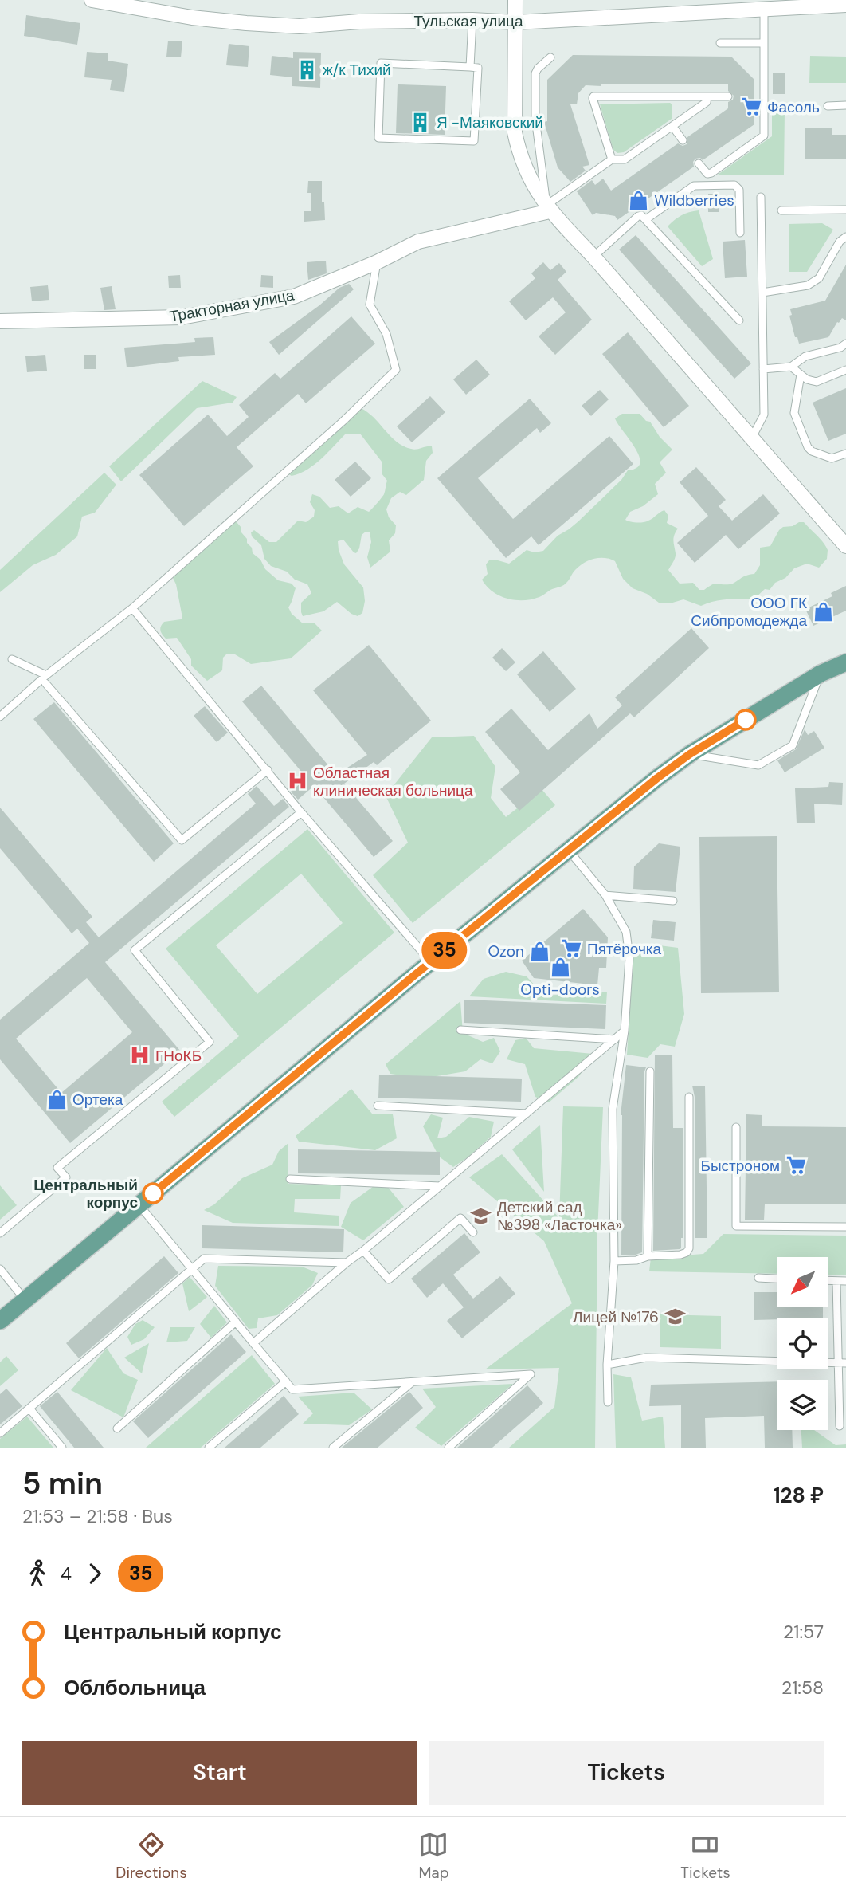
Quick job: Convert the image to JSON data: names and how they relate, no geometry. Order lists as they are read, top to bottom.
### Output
{
  "streets": {
    "street": ["Тульская улица", "Тракторная улица"]
  },
  "places": {
    "building": ["ж/к Тихий", "Я -Маяковский"],
    "supermarket": ["Фасоль", "Пятёрочка", "Быстроном"],
    "shop": [
      "Wildberries",
      "ООО ГК Сибпромодежда",
      "Ozon",
      "Opti-doors",
      "Ортека"
    ],
    "hospital": ["Областная клиническая больница", "ГНоКБ"],
    "other": ["Центральный корпус"],
    "school or university": ["Детский сад №398 «Ласточка»", "Лицей №176"]
  },
  "lines": ["bus line 35"],
  "north": "bottom left",
  "page": {
    "on_map": "35",
    "heading": ["5 min", "21:53 – 21:58 · Bus", "128 ₽"],
    "legs": ["4", "35"],
    "list": [
      {
        "name": "Центральный корпус",
        "value": "21:57"
      },
      {
        "name": "Облбольница",
        "value": "21:58"
      }
    ],
    "buttons": ["Start", "Tickets"],
    "tabs": ["Directions", "Map", "Tickets"]
  }
}
